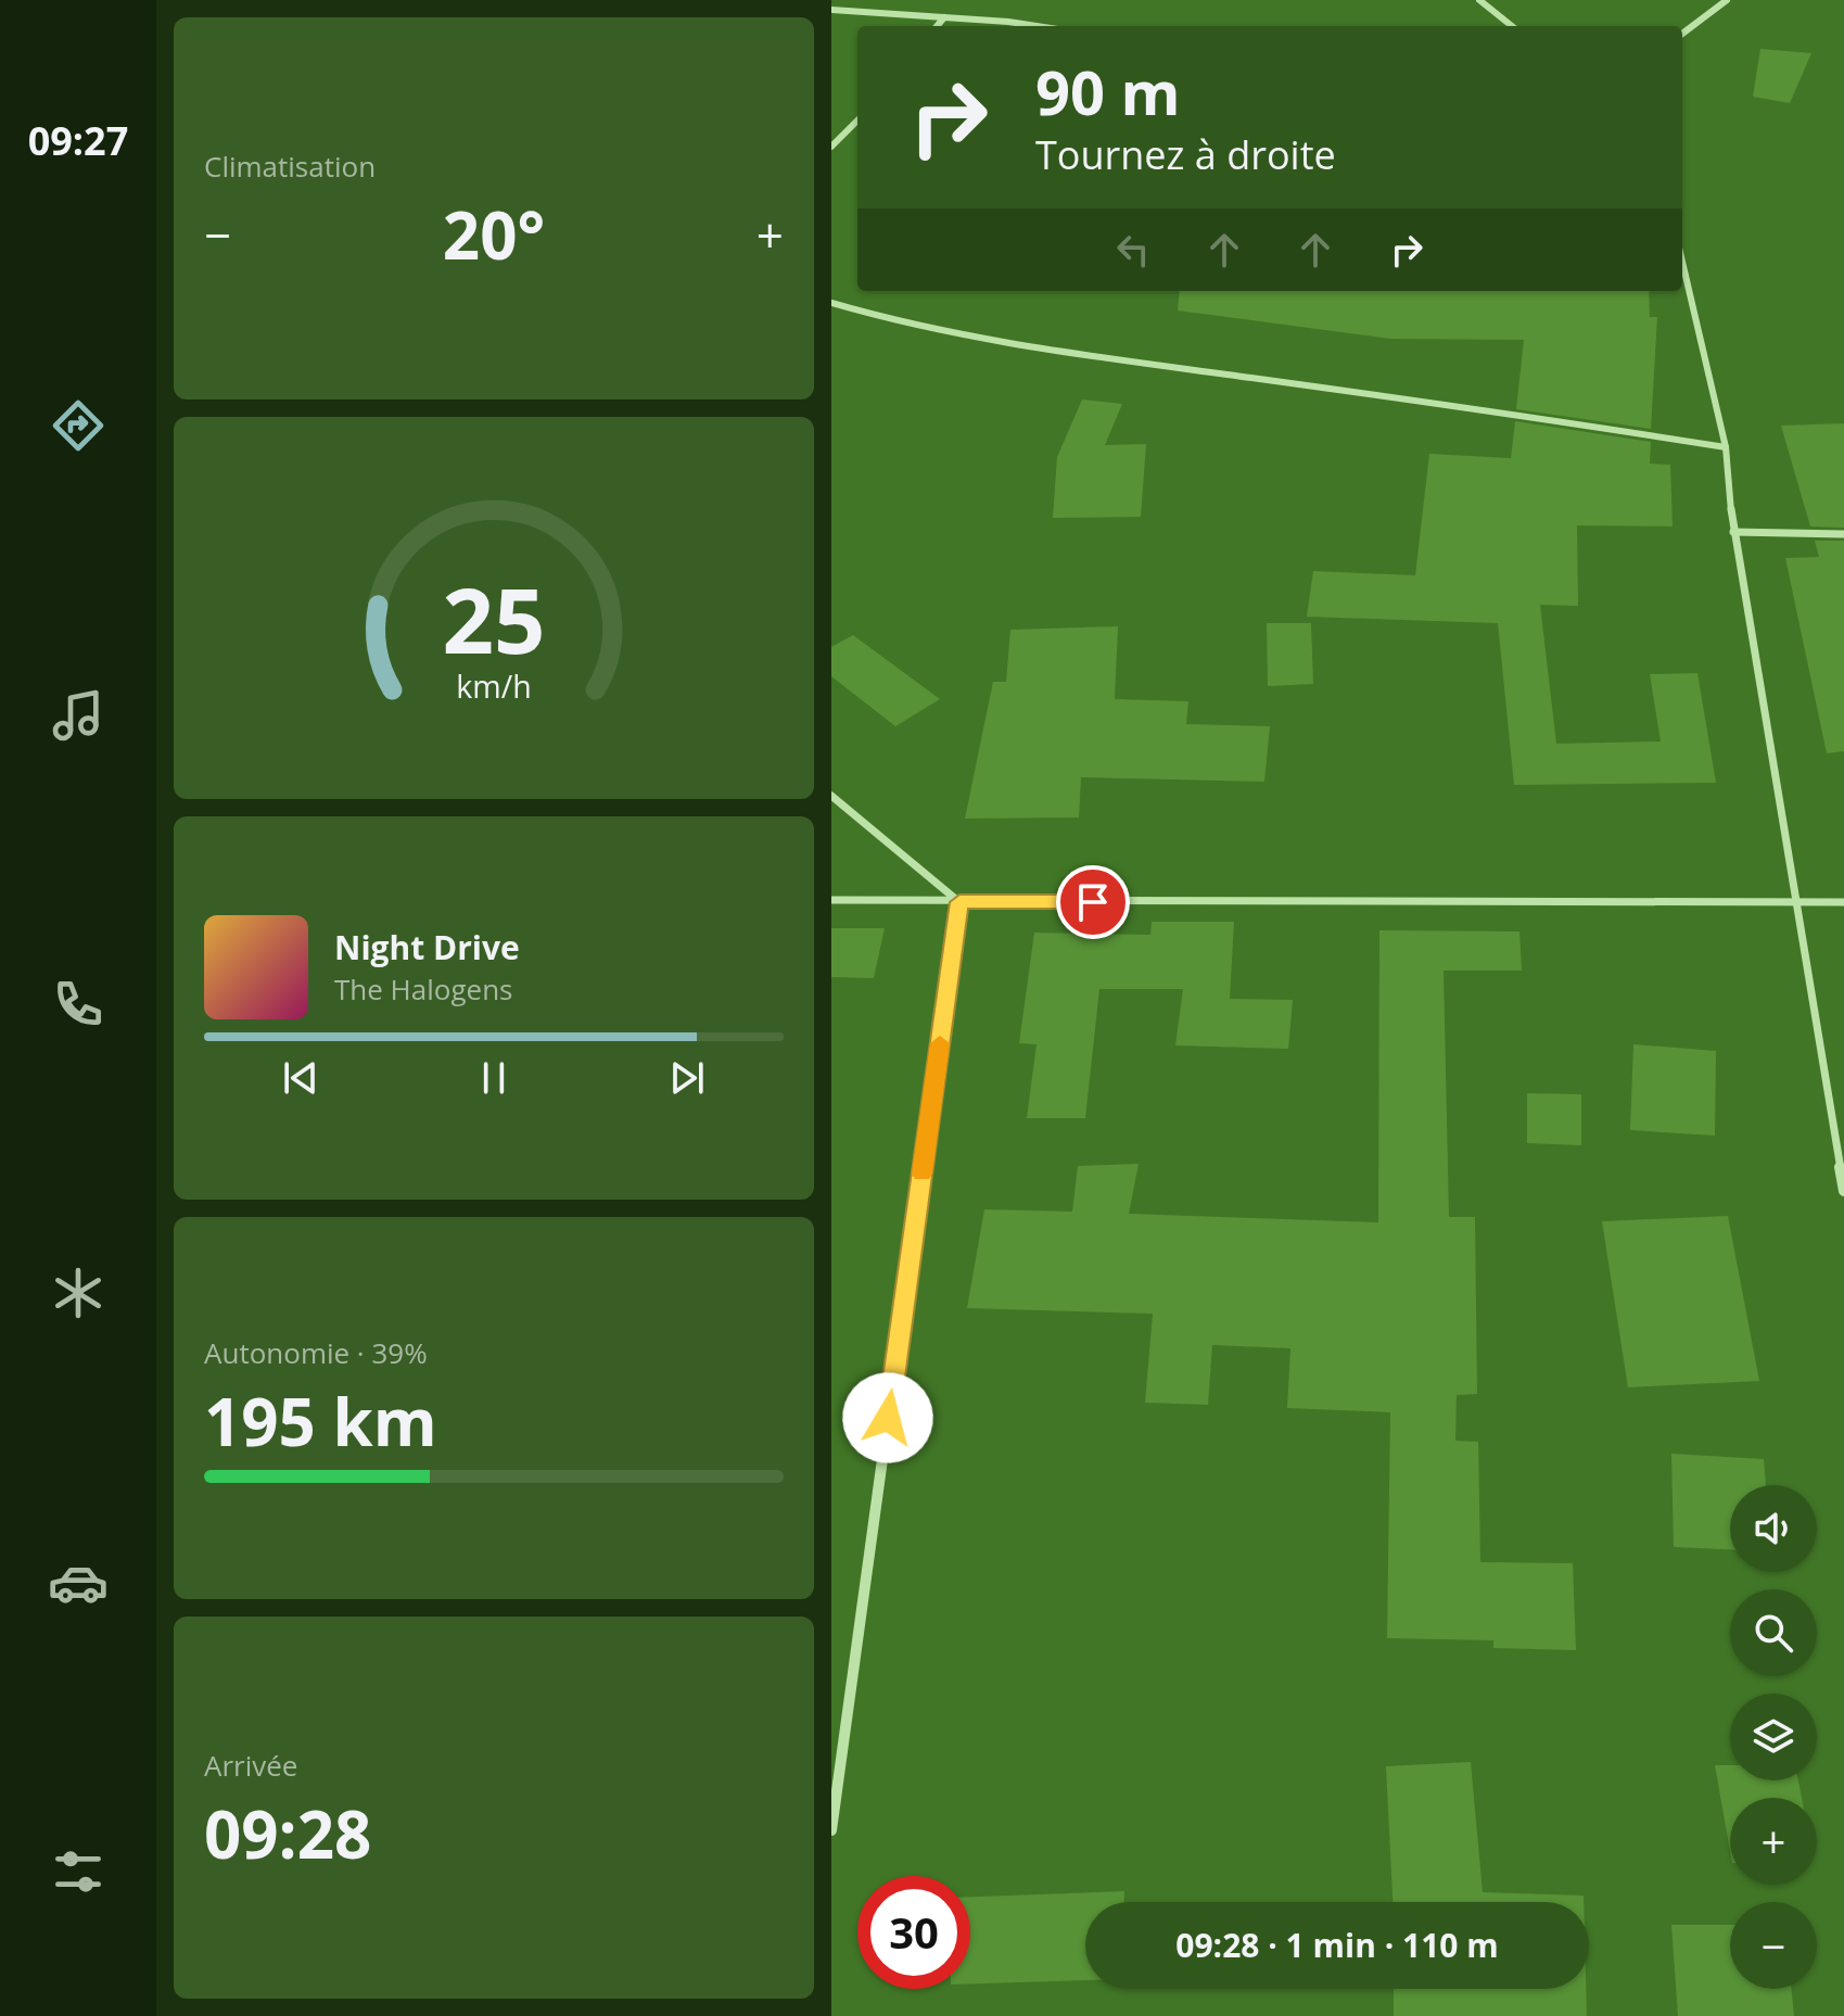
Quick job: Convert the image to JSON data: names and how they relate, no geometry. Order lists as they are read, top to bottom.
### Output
{
  "page": {
    "tabs": "09:27",
    "tile": [
      "Climatisation",
      ["Autonomie · 39%", "195 km"],
      ["Arrivée", "09:28"]
    ],
    "turn": ["90 m", "Tournez à droite"],
    "heat": ["−", "20°", "+"],
    "song": ["Night Drive", "The Halogens"],
    "map_buttons": ["+", "−"],
    "limit": "30",
    "trip": "09:28 · 1 min · 110 m",
    "gauge": ["25", "km/h"]
  }
}
